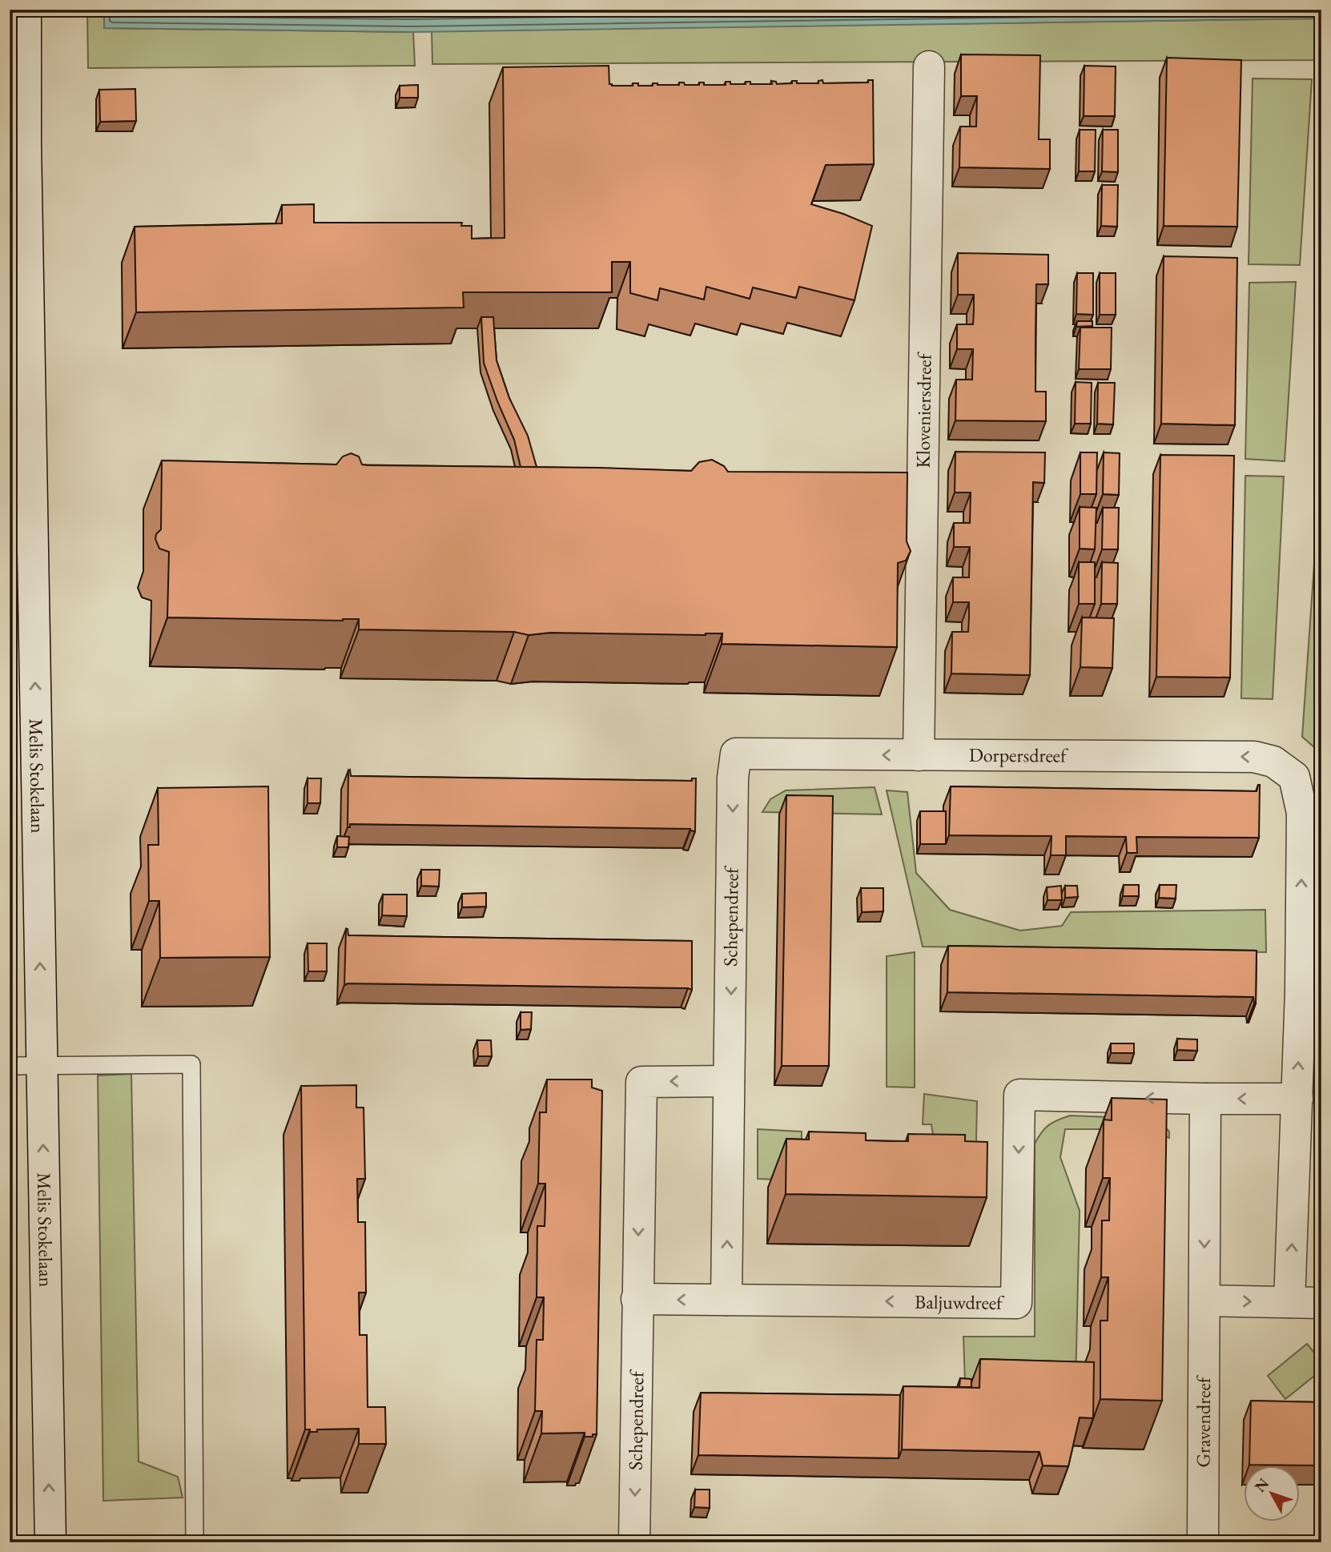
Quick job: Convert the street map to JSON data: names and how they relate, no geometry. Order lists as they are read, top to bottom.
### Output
{
  "streets": {
    "street": [
      "Kloveniersdreef",
      "Dorpersdreef",
      "Melis Stokelaan",
      "Schependreef",
      "Baljuwdreef",
      "Gravendreef"
    ]
  },
  "crossings": [
    ["Kloveniersdreef", "Dorpersdreef"],
    ["Dorpersdreef", "Schependreef"],
    ["Schependreef", "Baljuwdreef"],
    ["Baljuwdreef", "Gravendreef"]
  ],
  "one_way": ["Melis Stokelaan"],
  "north": "top left"
}
